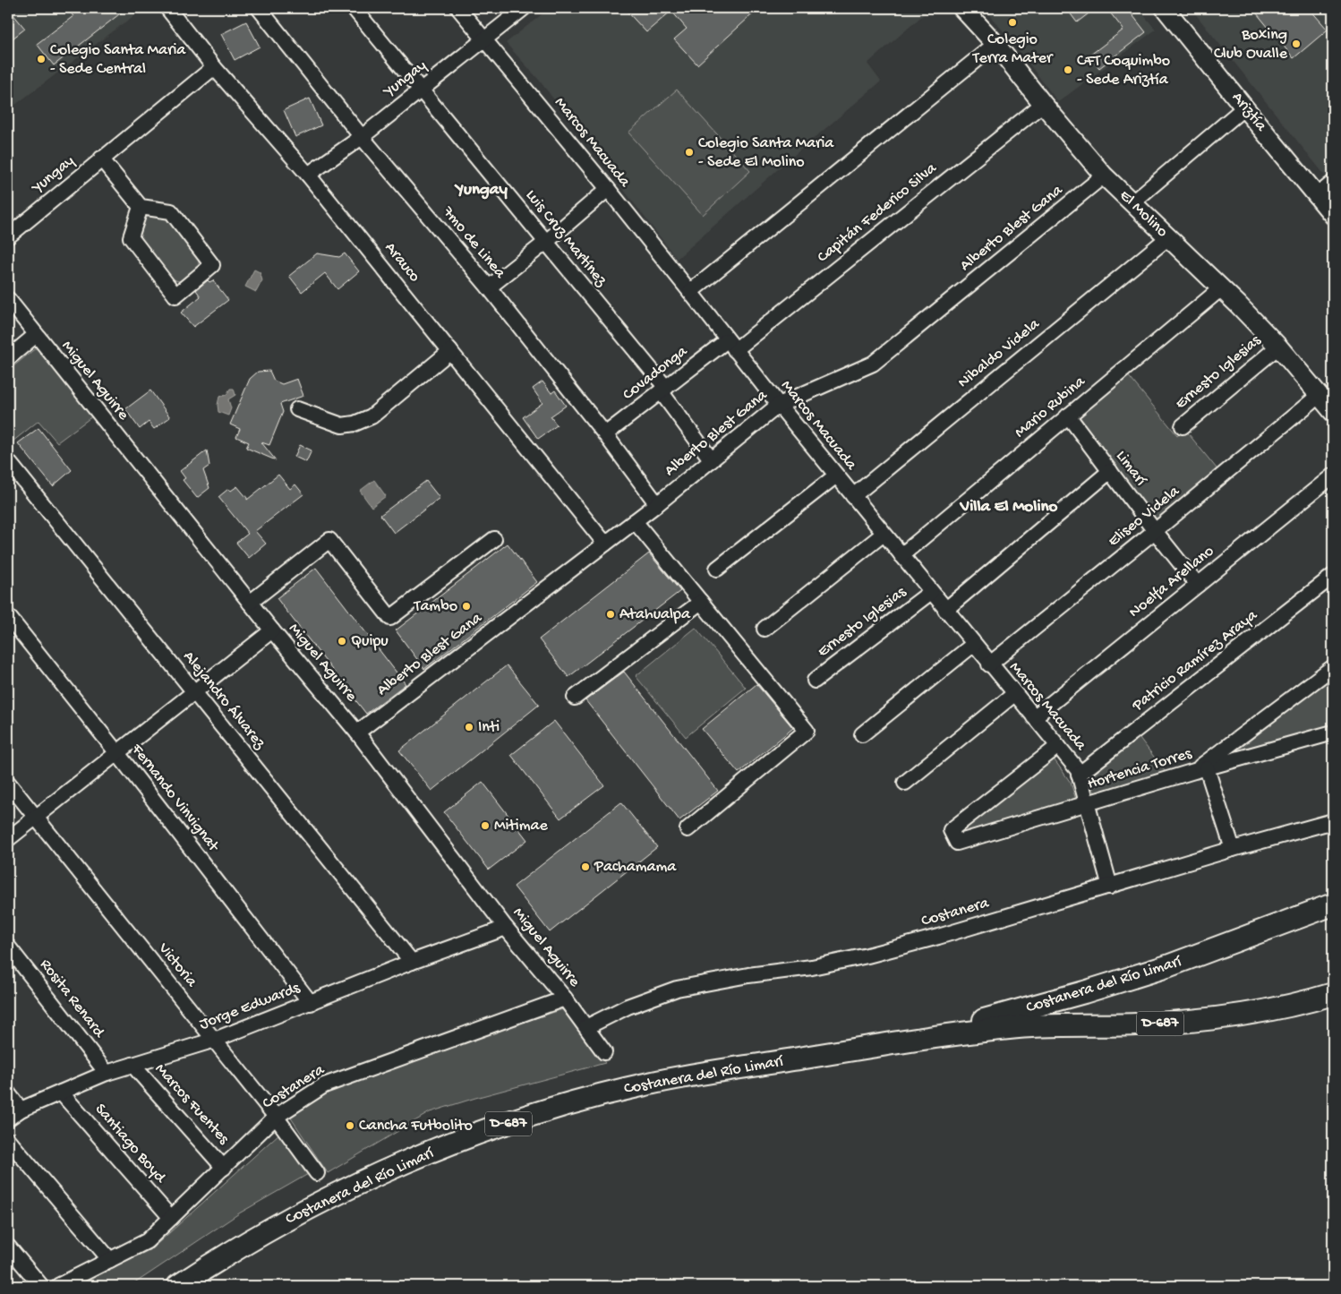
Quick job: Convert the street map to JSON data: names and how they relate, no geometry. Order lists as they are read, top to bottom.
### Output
{
  "streets": {
    "highway": ["Costanera del Río Limarí", "D-687"],
    "main road": ["Ariztía", "El Molino"],
    "street": [
      "Yungay",
      "Marcos Macuada",
      "Capitán Federico Silva",
      "Alberto Blest Gana",
      "Luis Cruz Martínez",
      "7mo de Linea",
      "Arauco",
      "Nibaldo Videla",
      "Ernesto Iglesias",
      "Covadonga",
      "Miguel Aguirre",
      "Mario Rubina",
      "Limarí",
      "Eliseo Videla",
      "Noelfa Arellano",
      "Patricio Ramírez Araya",
      "Alejandro Álvarez",
      "Hortencia Torres",
      "Fernando Vinvignat",
      "Costanera",
      "Victoria",
      "Rosita Renard",
      "Jorge Edwards",
      "Marcos Fuentes",
      "Santiago Boyd"
    ]
  },
  "crossings": [
    ["Yungay", "Marcos Macuada"],
    ["Yungay", "Luis Cruz Martínez"],
    ["Yungay", "7mo de Linea"],
    ["Yungay", "Arauco"],
    ["Marcos Macuada", "Capitán Federico Silva"],
    ["Marcos Macuada", "Alberto Blest Gana"],
    ["Marcos Macuada", "Nibaldo Videla"],
    ["Marcos Macuada", "Ernesto Iglesias"],
    ["Marcos Macuada", "Covadonga"],
    ["Marcos Macuada", "Mario Rubina"],
    ["Marcos Macuada", "Eliseo Videla"],
    ["Marcos Macuada", "Noelfa Arellano"],
    ["Marcos Macuada", "Patricio Ramírez Araya"],
    ["Marcos Macuada", "Hortencia Torres"],
    ["Marcos Macuada", "Costanera"],
    ["Capitán Federico Silva", "El Molino"],
    ["Capitán Federico Silva", "Covadonga"],
    ["El Molino", "Alberto Blest Gana"],
    ["El Molino", "Nibaldo Videla"],
    ["El Molino", "Ernesto Iglesias"],
    ["El Molino", "Mario Rubina"],
    ["El Molino", "Eliseo Videla"],
    ["Alberto Blest Gana", "Luis Cruz Martínez"],
    ["Alberto Blest Gana", "7mo de Linea"],
    ["Alberto Blest Gana", "Arauco"],
    ["Alberto Blest Gana", "Miguel Aguirre"],
    ["Luis Cruz Martínez", "Covadonga"],
    ["7mo de Linea", "Covadonga"],
    ["Miguel Aguirre", "Costanera"],
    ["Miguel Aguirre", "Jorge Edwards"],
    ["Mario Rubina", "Limarí"],
    ["Limarí", "Eliseo Videla"],
    ["Limarí", "Noelfa Arellano"],
    ["Alejandro Álvarez", "Jorge Edwards"],
    ["Fernando Vinvignat", "Jorge Edwards"],
    ["Costanera", "Victoria"],
    ["Costanera", "Marcos Fuentes"],
    ["Costanera", "Santiago Boyd"],
    ["Victoria", "Jorge Edwards"],
    ["Rosita Renard", "Jorge Edwards"],
    ["Jorge Edwards", "Marcos Fuentes"],
    ["Jorge Edwards", "Santiago Boyd"]
  ],
  "districts": ["Yungay", "Villa El Molino"],
  "places": [
    "Colegio Terra Mater",
    "Boxing Club Ovalle",
    "Colegio Santa Maria - Sede Central",
    "CFT Coquimbo - Sede Ariztía",
    "Colegio Santa Maria - Sede El Molino",
    "Tambo",
    "Atahualpa",
    "Quipu",
    "Inti",
    "Mitimae",
    "Pachamama",
    "Cancha Futbolito"
  ]
}
